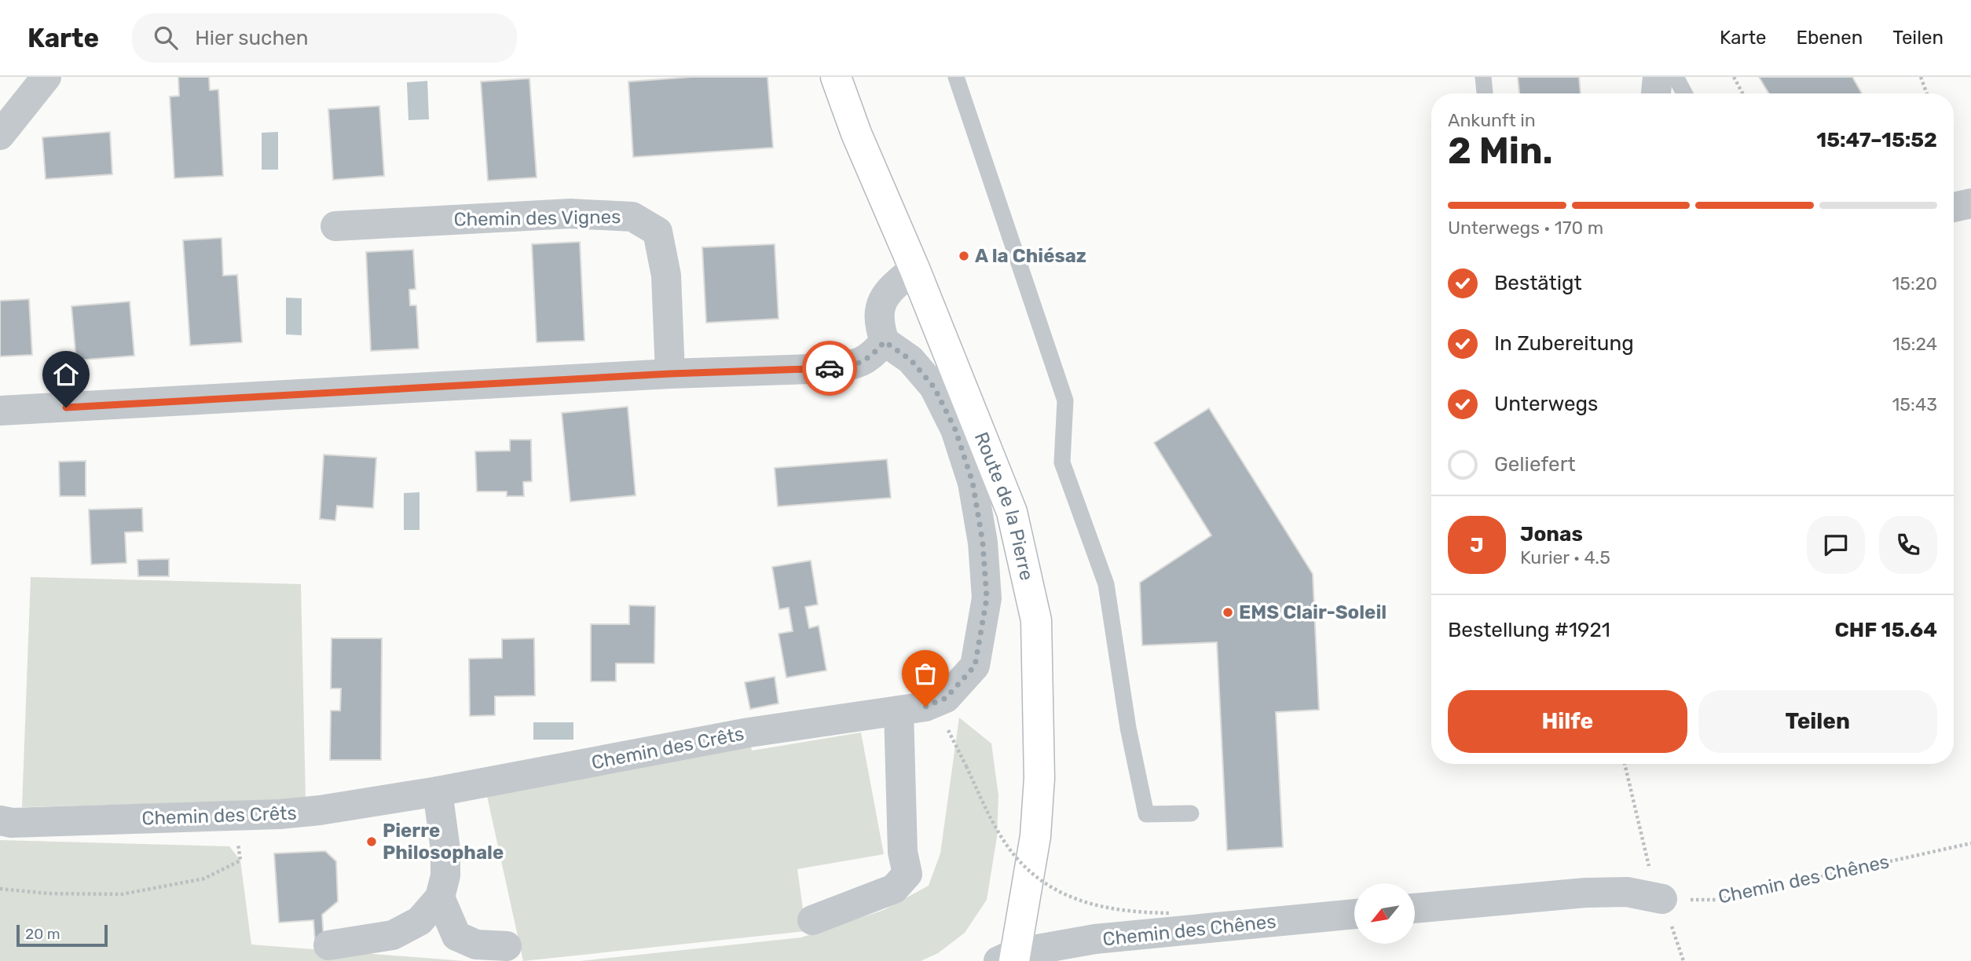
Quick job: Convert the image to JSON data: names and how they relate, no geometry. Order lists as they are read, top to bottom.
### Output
{
  "streets": {
    "main road": ["Route de la Pierre"],
    "street": ["Chemin des Vignes", "Chemin des Crêts", "Chemin des Chênes"]
  },
  "crossings": [
    ["Route de la Pierre", "Chemin des Chênes"]
  ],
  "places": ["A la Chiésaz", "EMS Clair-Soleil", "Pierre Philosophale"],
  "scale_bar": "20 m",
  "north": "bottom left",
  "page": {
    "header": "Karte",
    "search": "Hier suchen",
    "nav": ["Karte", "Ebenen", "Teilen"],
    "heading": ["2 Min.", "Ankunft in", "15:47–15:52"],
    "panel": [
      "Jonas",
      "Kurier · 4.5",
      "Bestellung #1921",
      "CHF 15.64"
    ],
    "bar": "Unterwegs · 170 m",
    "list": [
      ["Bestätigt", "15:20"],
      ["In Zubereitung", "15:24"],
      ["Unterwegs", "15:43"],
      "Geliefert"
    ],
    "round": "J",
    "buttons": ["Hilfe", "Teilen"],
    "scale": "20 m"
  }
}
